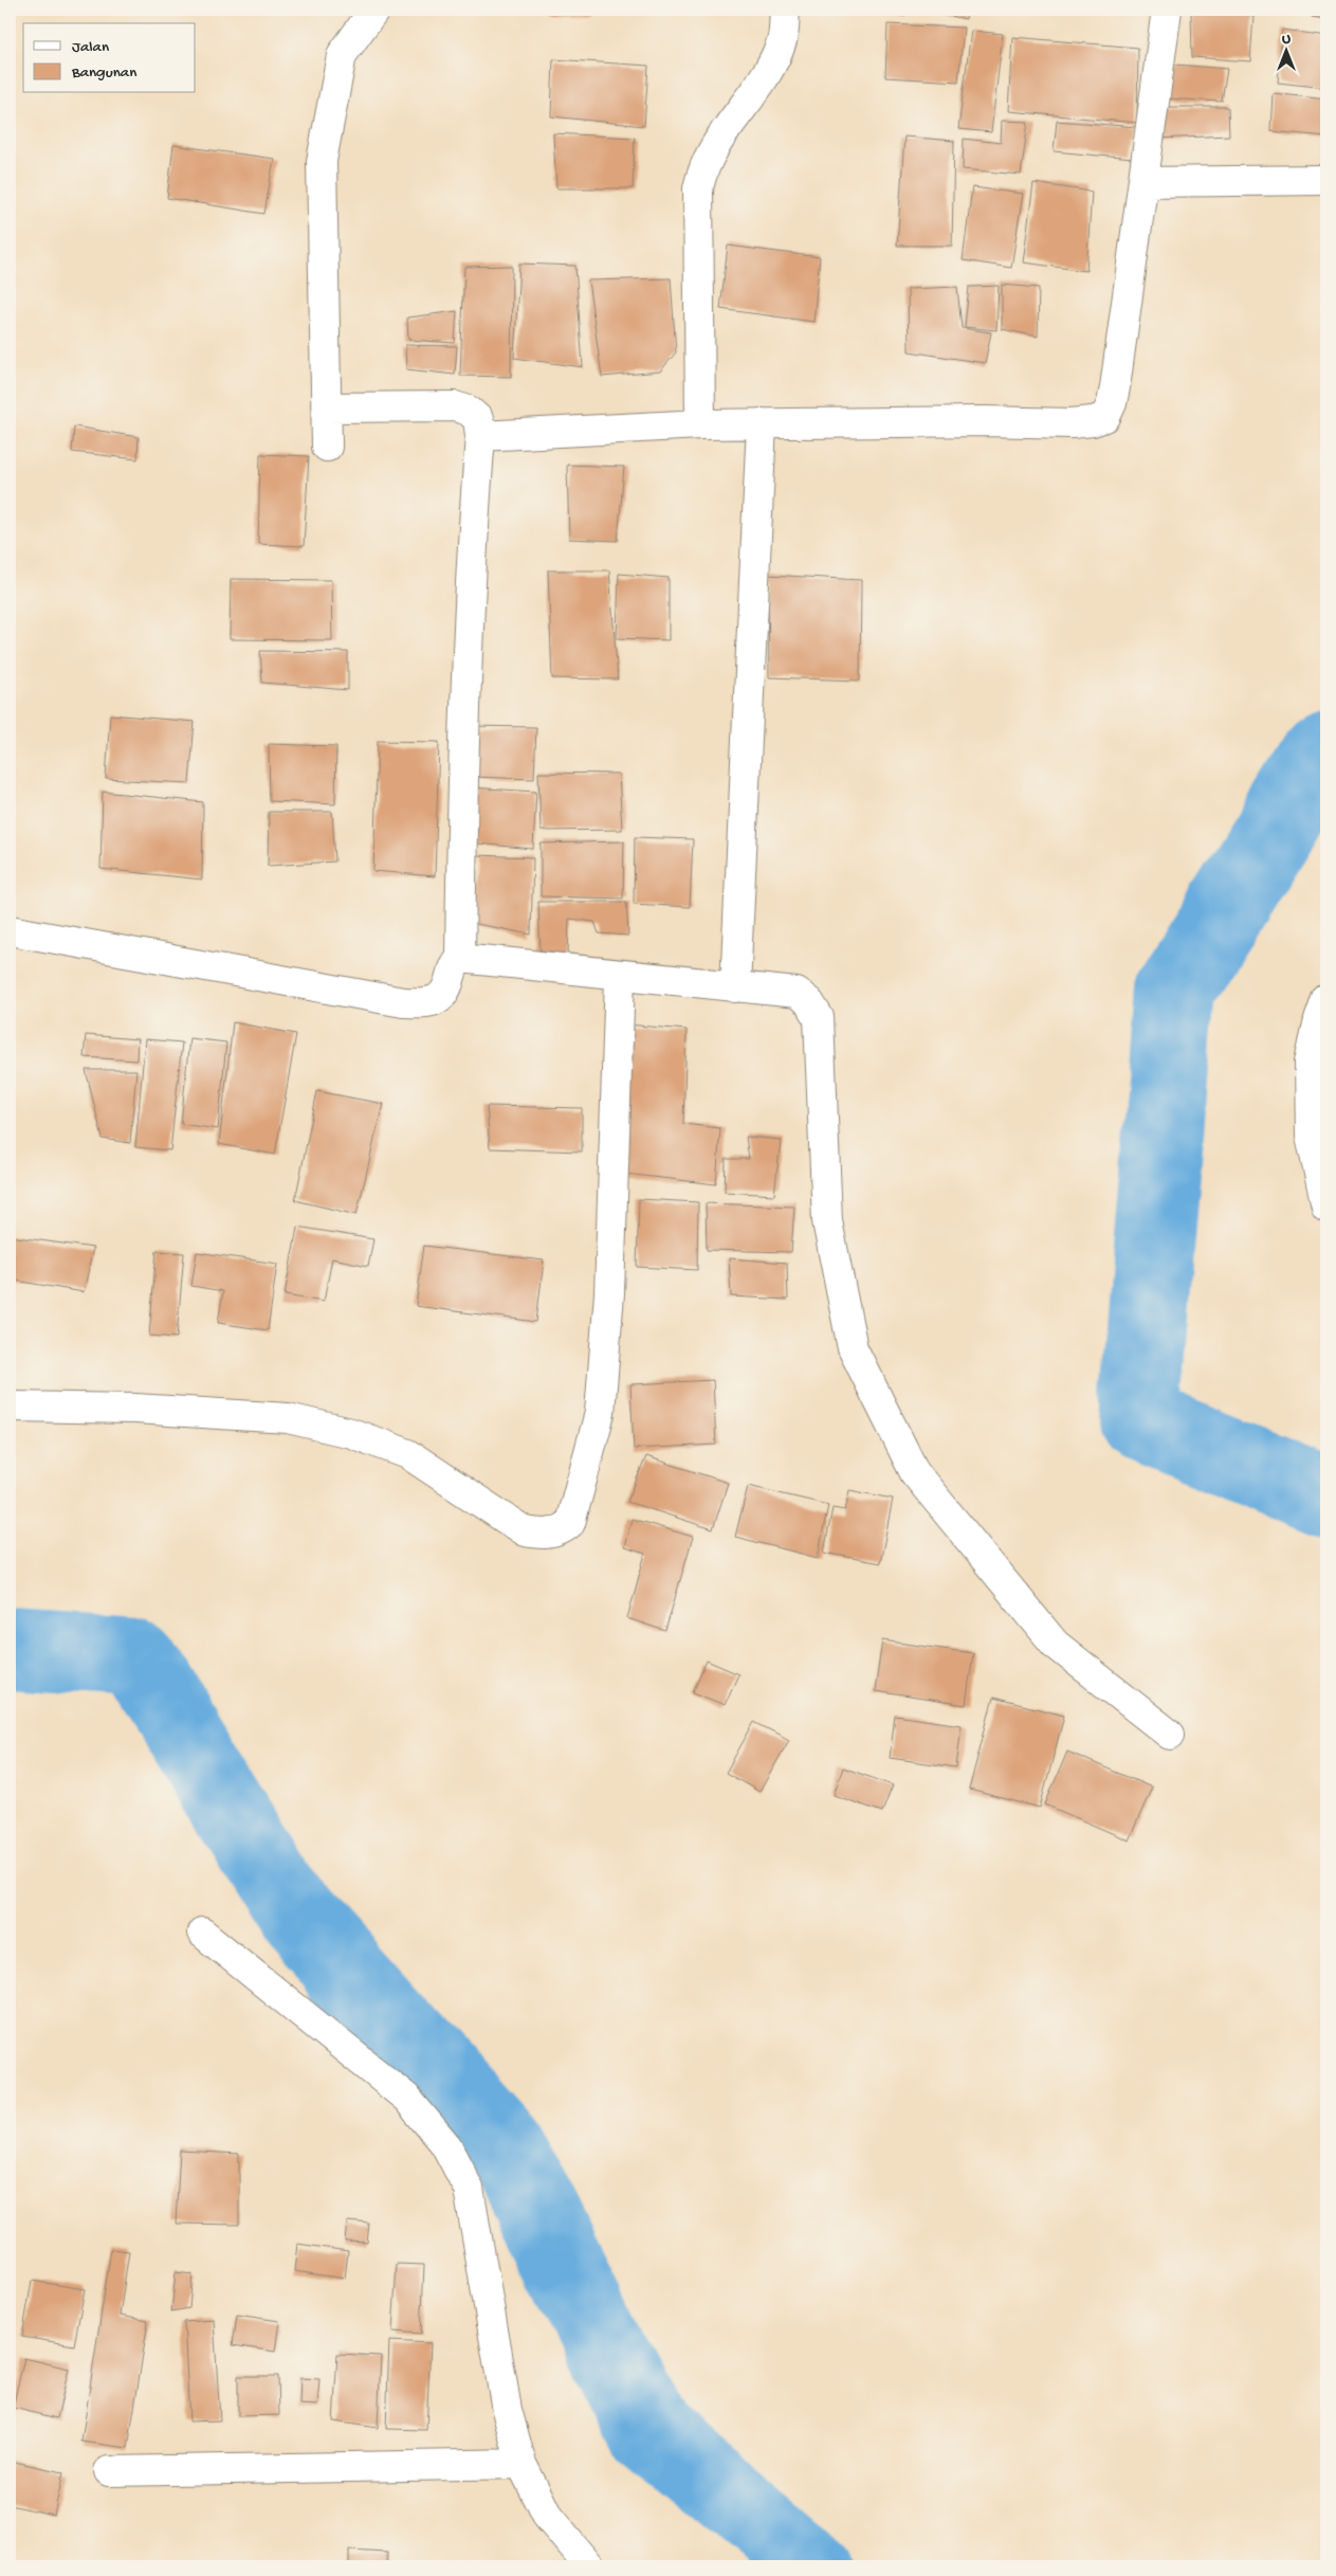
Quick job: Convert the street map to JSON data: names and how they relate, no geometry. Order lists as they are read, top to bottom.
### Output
{
  "legend": ["Jalan", "Bangunan"],
  "north": "top"
}
